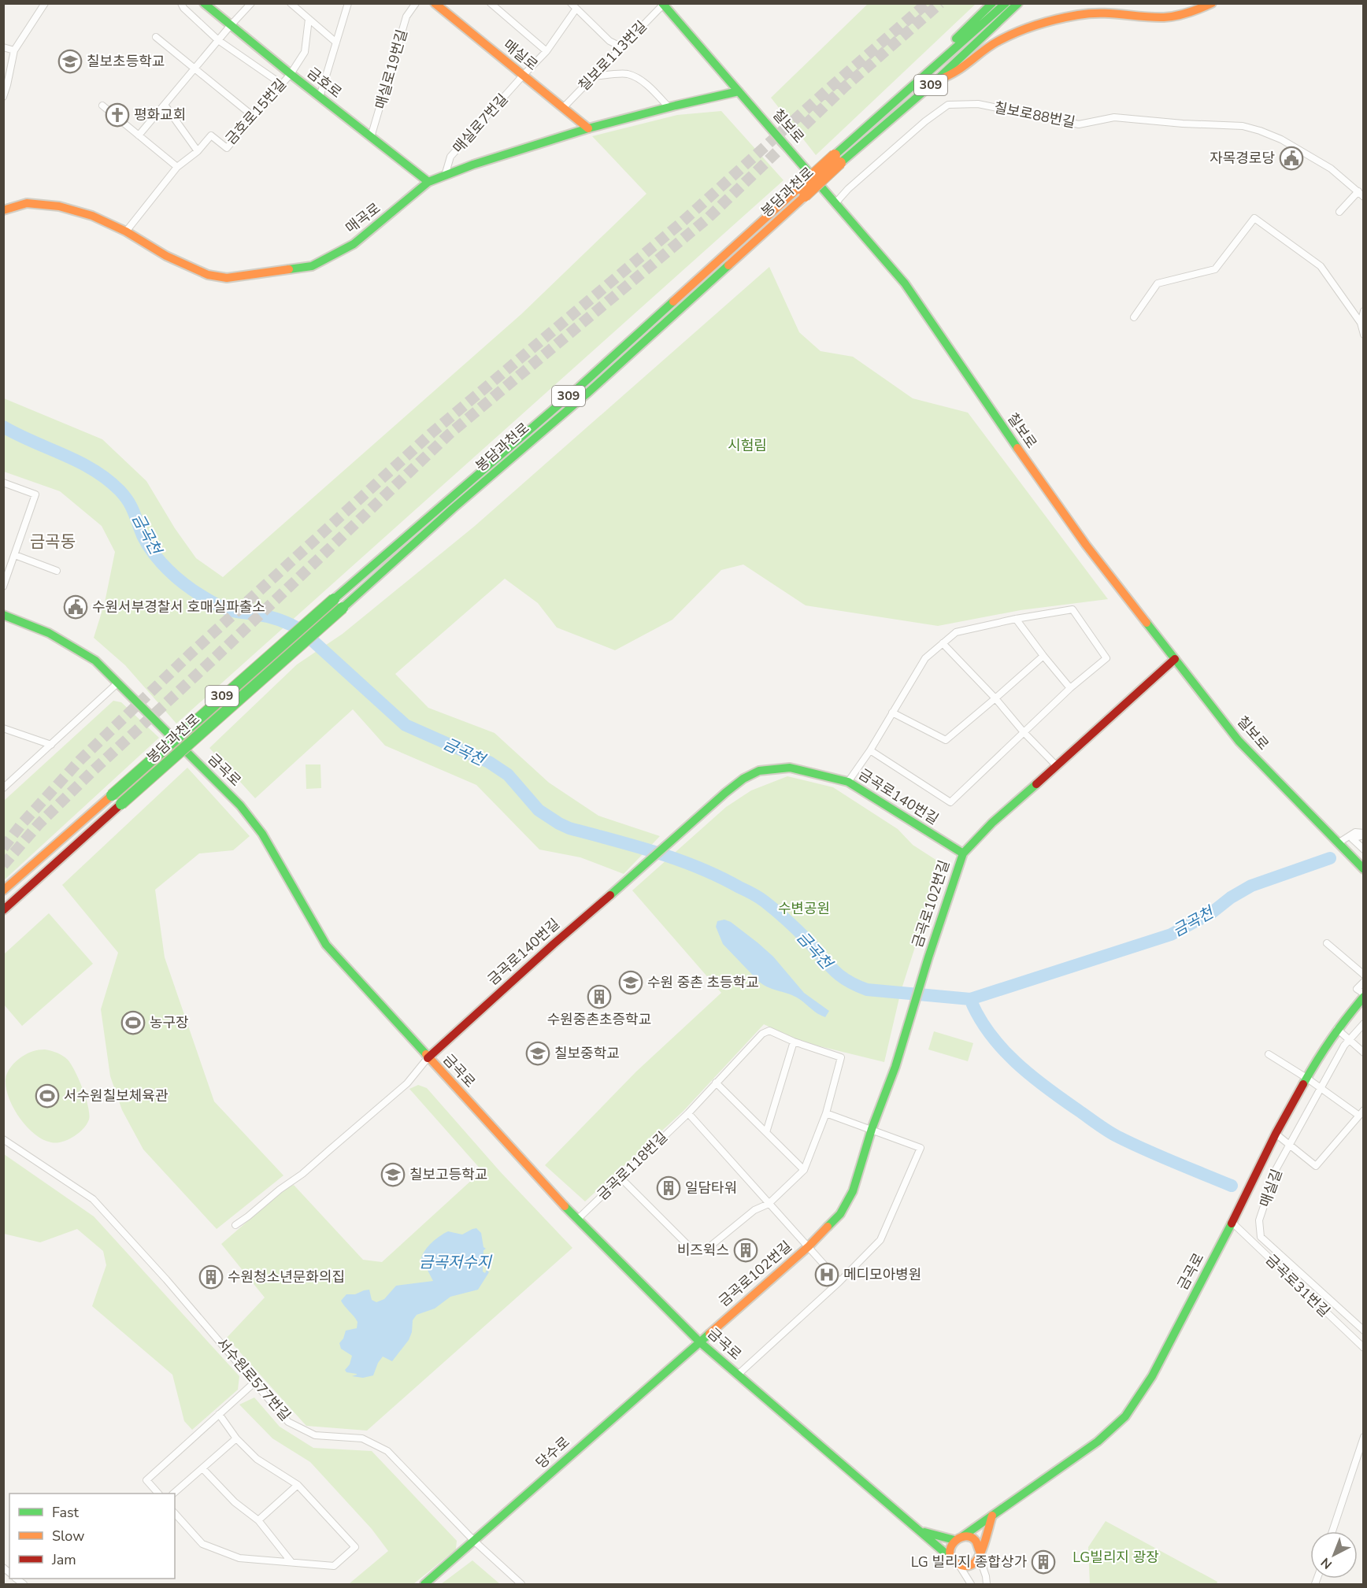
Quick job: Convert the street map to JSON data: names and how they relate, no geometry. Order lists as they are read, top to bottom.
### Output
{
  "streets": {
    "main road": [
      "매실로",
      "금호로",
      "309",
      "칠보로",
      "봉담과천로",
      "매곡로",
      "금곡로",
      "금곡로140번길",
      "금곡로102번길",
      "당수로"
    ],
    "street": [
      "칠보로113번길",
      "매실로19번길",
      "금호로15번길",
      "칠보로88번길",
      "매실로7번길",
      "금곡로118번길",
      "매실길",
      "금곡로31번길",
      "서수원로577번길"
    ]
  },
  "crossings": [
    ["매실로", "칠보로113번길"],
    ["매실로", "매실로7번길"],
    ["매실로", "매곡로"],
    ["칠보로113번길", "칠보로"],
    ["매실로19번길", "금호로"],
    ["금호로", "금호로15번길"],
    ["금호로", "매곡로"],
    ["금호로15번길", "매곡로"],
    ["칠보로88번길", "칠보로"],
    ["매실로7번길", "매곡로"],
    ["칠보로", "매곡로"],
    ["칠보로", "금곡로102번길"],
    ["금곡로", "금곡로140번길"],
    ["금곡로", "금곡로102번길"],
    ["금곡로", "금곡로118번길"],
    ["금곡로", "금곡로31번길"],
    ["금곡로", "당수로"],
    ["금곡로140번길", "금곡로102번길"],
    ["금곡로102번길", "당수로"],
    ["서수원로577번길", "당수로"]
  ],
  "districts": ["금곡동"],
  "water": ["금곡천", "금곡저수지"],
  "parks": ["시험림", "수변공원", "LG빌리지 광장"],
  "places": {
    "school or university": [
      "칠보초등학교",
      "수원 중촌 초등학교",
      "칠보중학교",
      "칠보고등학교"
    ],
    "church": ["평화교회"],
    "public building": ["자목경로당", "수원서부경찰서 호매실파출소"],
    "building": [
      "수원중촌초증학교",
      "일담타워",
      "비즈윅스",
      "수원청소년문화의집",
      "LG 빌리지 종합상가"
    ],
    "sports": ["농구장", "서수원칠보체육관"],
    "hospital": ["메디모아병원"]
  },
  "legend": ["Fast", "Slow", "Jam"],
  "north": "bottom left"
}
